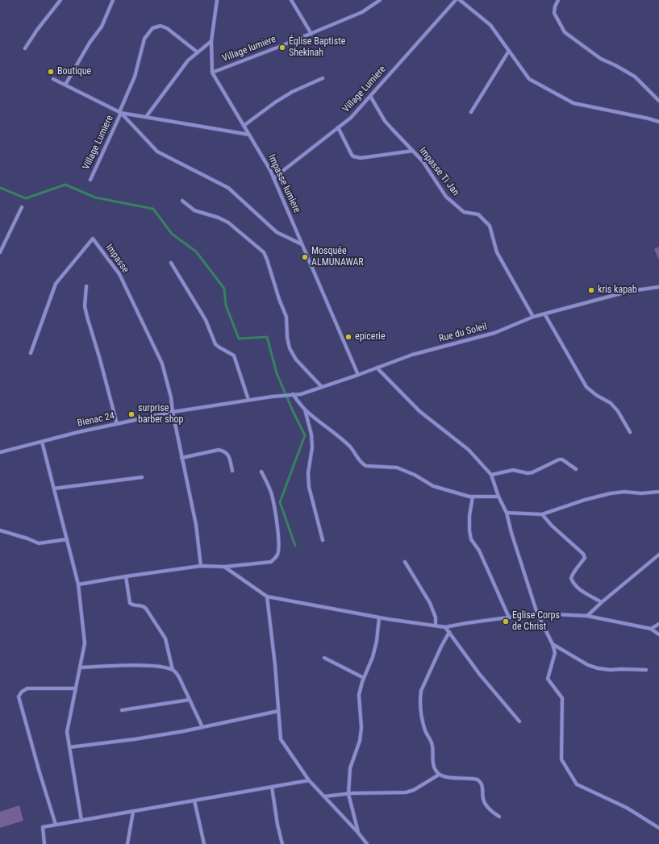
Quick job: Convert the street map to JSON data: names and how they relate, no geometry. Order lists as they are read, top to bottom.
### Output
{
  "streets": {
    "street": [
      "Village lumiere",
      "Village Lumiere",
      "Impasse Ti Jan",
      "Impasse lumiere",
      "Impasse",
      "Rue du Soleil",
      "Bienac 24"
    ]
  },
  "crossings": [
    ["Village lumiere", "Impasse lumiere"],
    ["Village Lumiere", "Impasse Ti Jan"],
    ["Village Lumiere", "Impasse lumiere"],
    ["Impasse Ti Jan", "Rue du Soleil"],
    ["Impasse lumiere", "Rue du Soleil"],
    ["Impasse", "Bienac 24"],
    ["Rue du Soleil", "Bienac 24"]
  ],
  "places": [
    "Église Baptiste Shekinah",
    "Boutique",
    "Mosquée ALMUNAWAR",
    "kris kapab",
    "epicerie",
    "surprise barber shop",
    "Eglise Corps de Christ"
  ]
}
